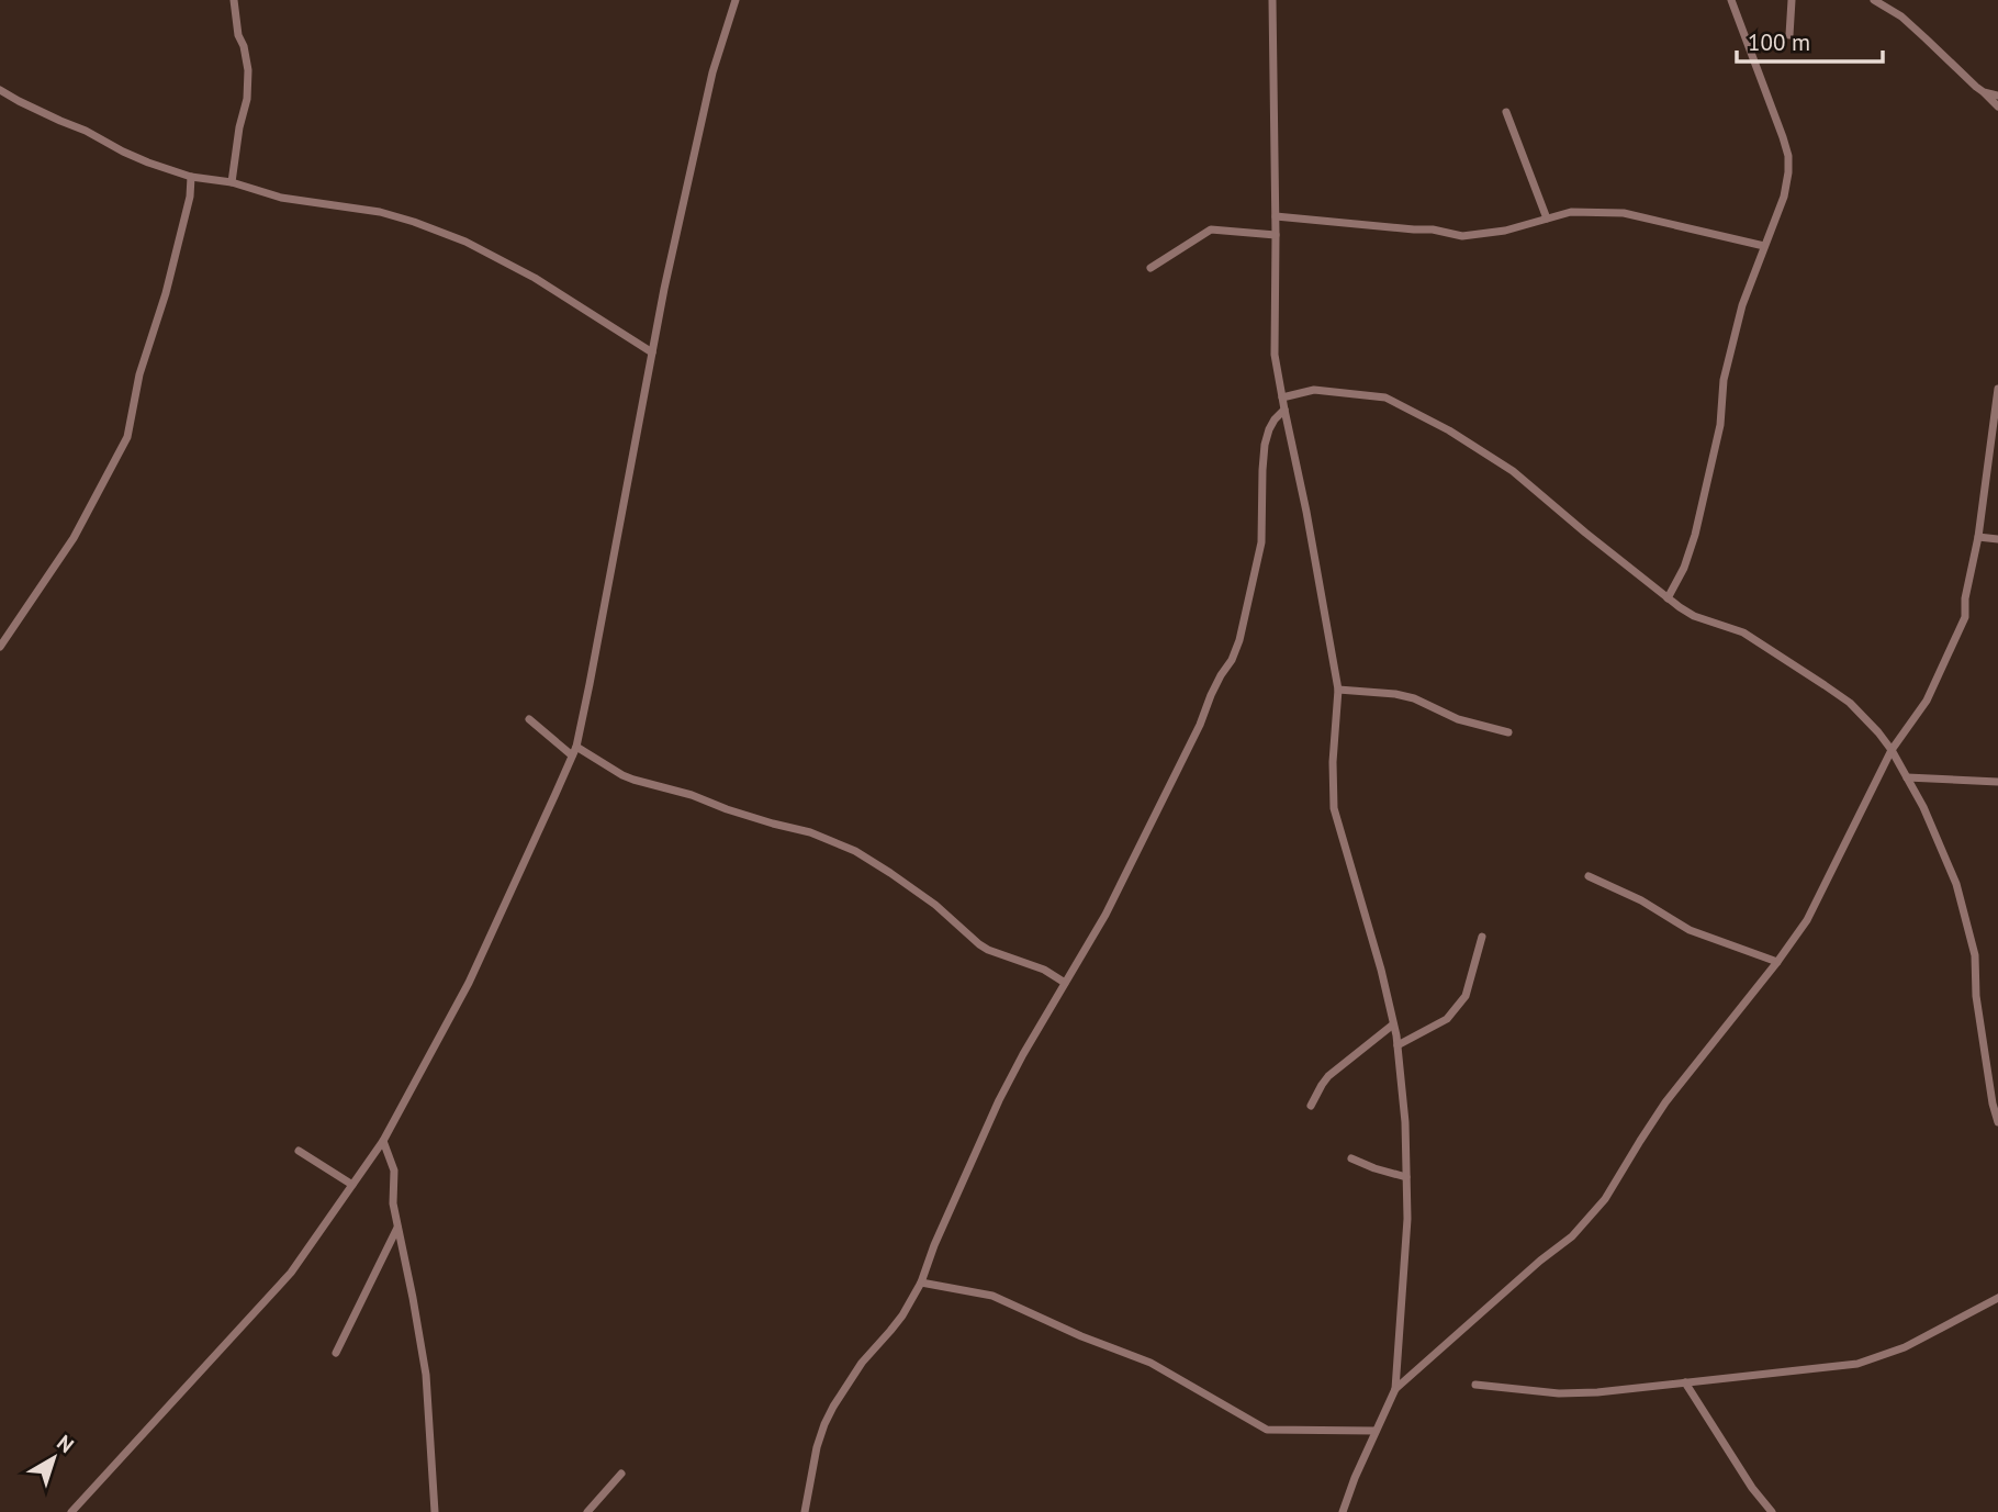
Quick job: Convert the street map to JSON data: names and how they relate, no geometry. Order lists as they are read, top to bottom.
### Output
{
  "scale_bar": "100 m",
  "north": "top right"
}
